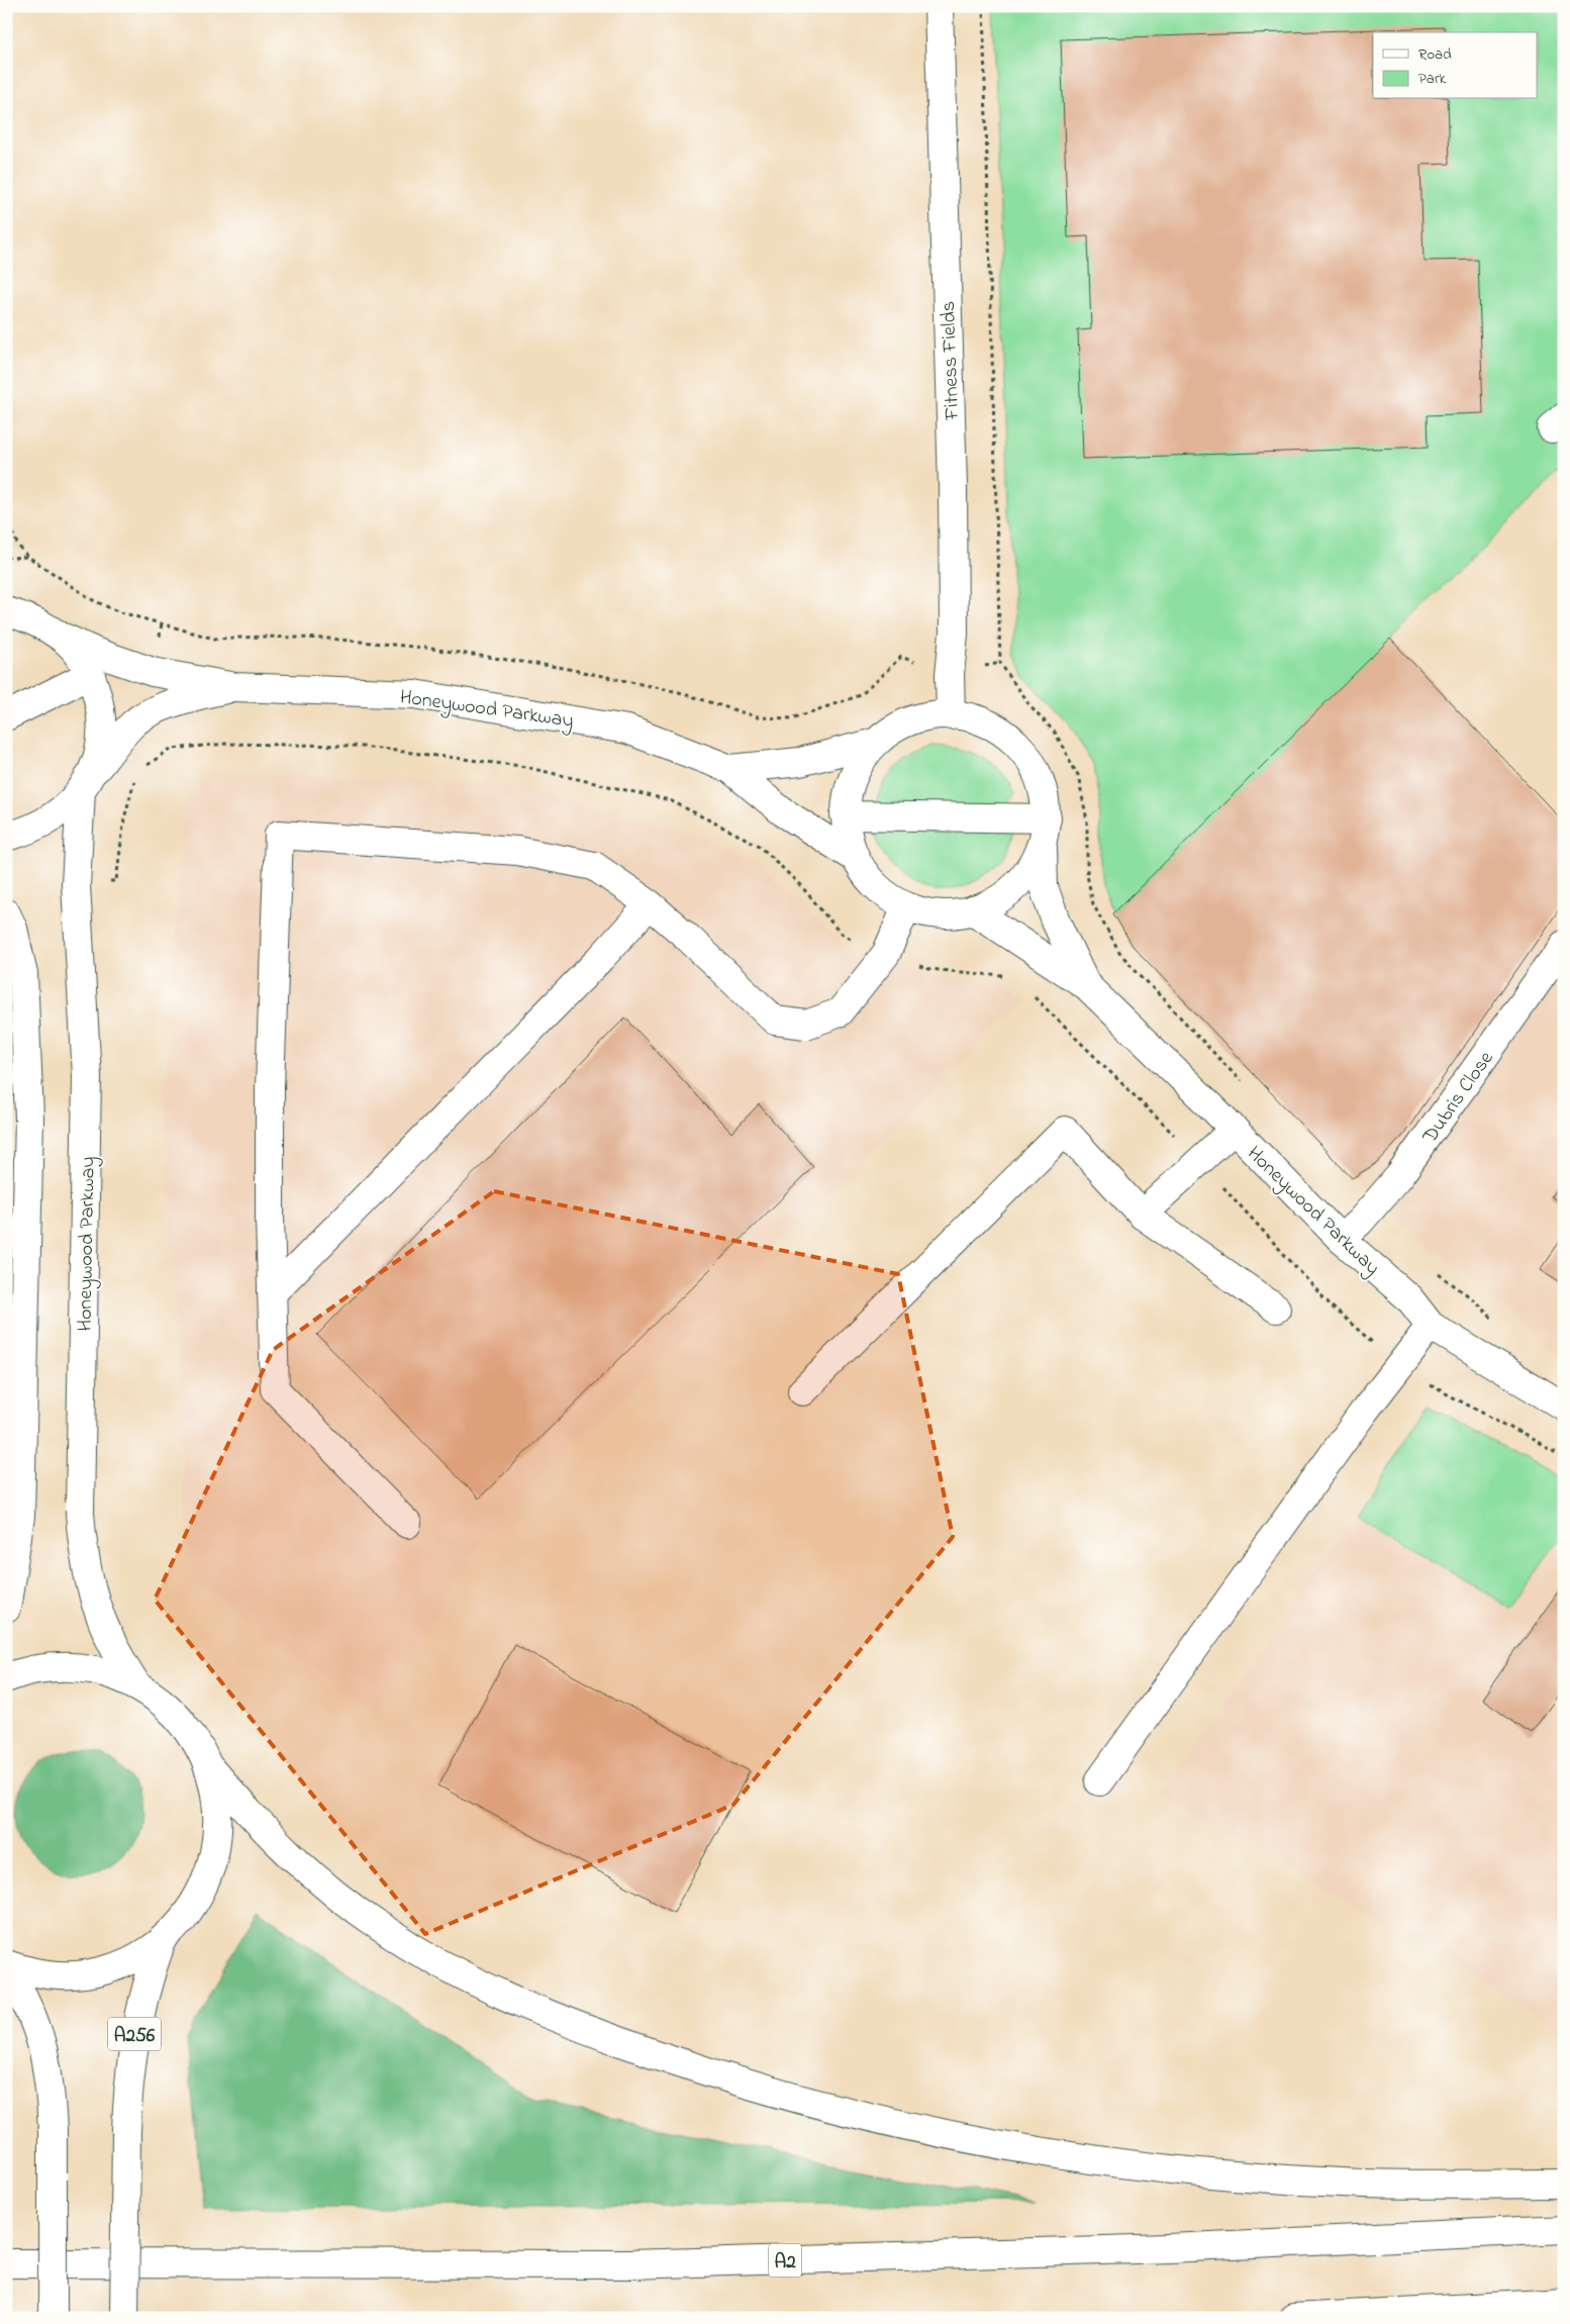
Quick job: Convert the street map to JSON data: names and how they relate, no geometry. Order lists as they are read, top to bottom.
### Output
{
  "streets": {
    "main road": [
      "Fitness Fields",
      "Honeywood Parkway",
      "Dubris Close",
      "A256",
      "A2"
    ]
  },
  "crossings": [
    ["Fitness Fields", "Honeywood Parkway"],
    ["Honeywood Parkway", "Dubris Close"]
  ],
  "legend": ["Road", "Park"]
}
